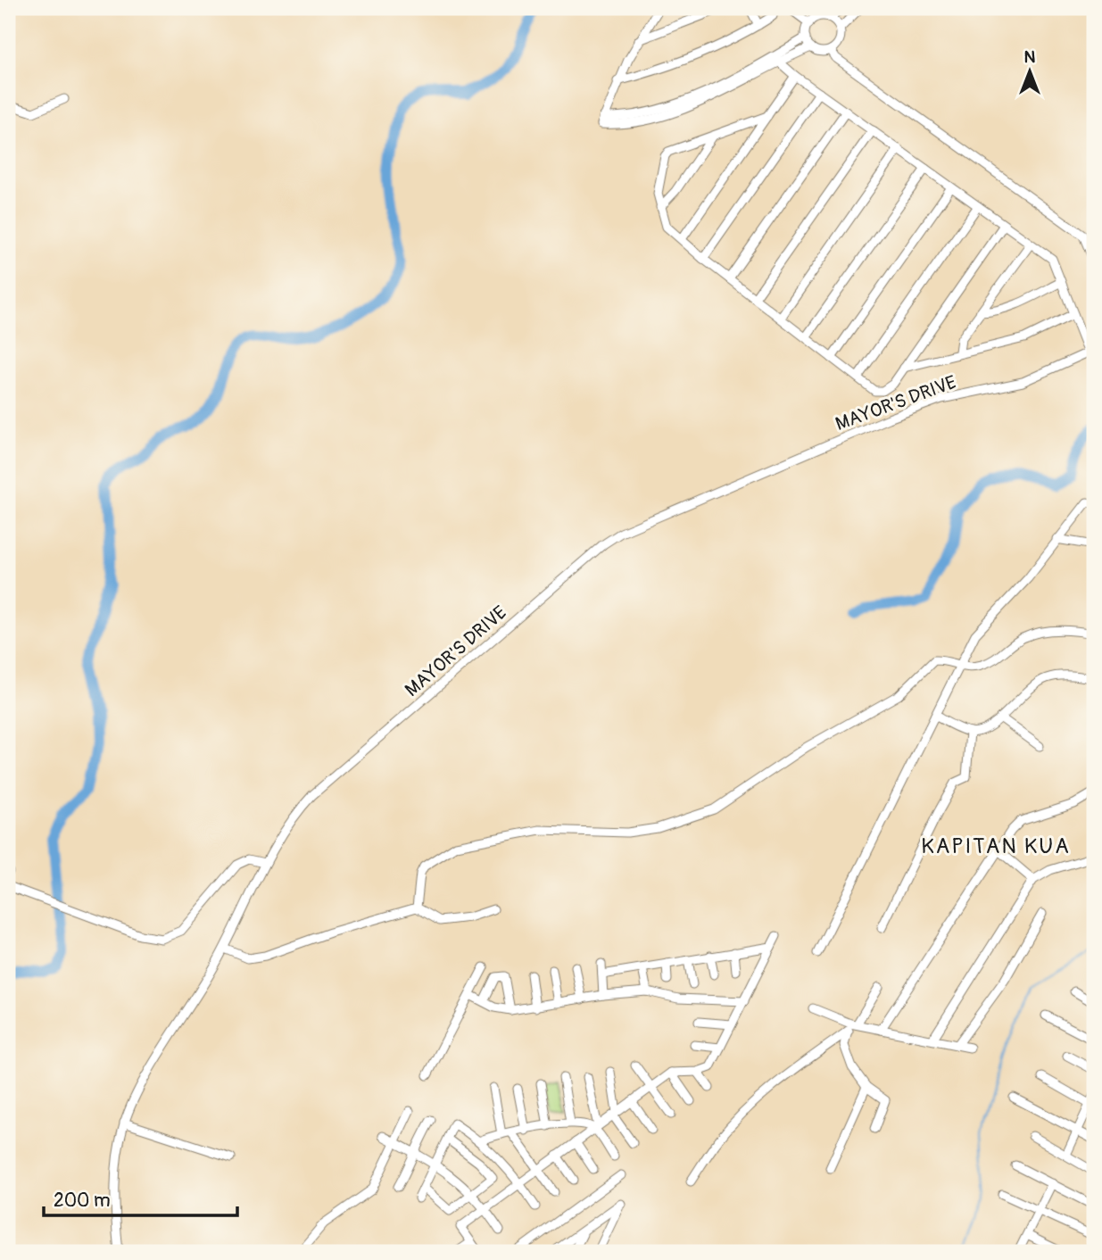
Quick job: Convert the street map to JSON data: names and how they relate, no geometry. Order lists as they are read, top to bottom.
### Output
{
  "streets": {
    "street": ["MAYOR'S DRIVE"]
  },
  "districts": ["KAPITAN KUA"],
  "scale_bar": "200 m",
  "north": "top"
}
